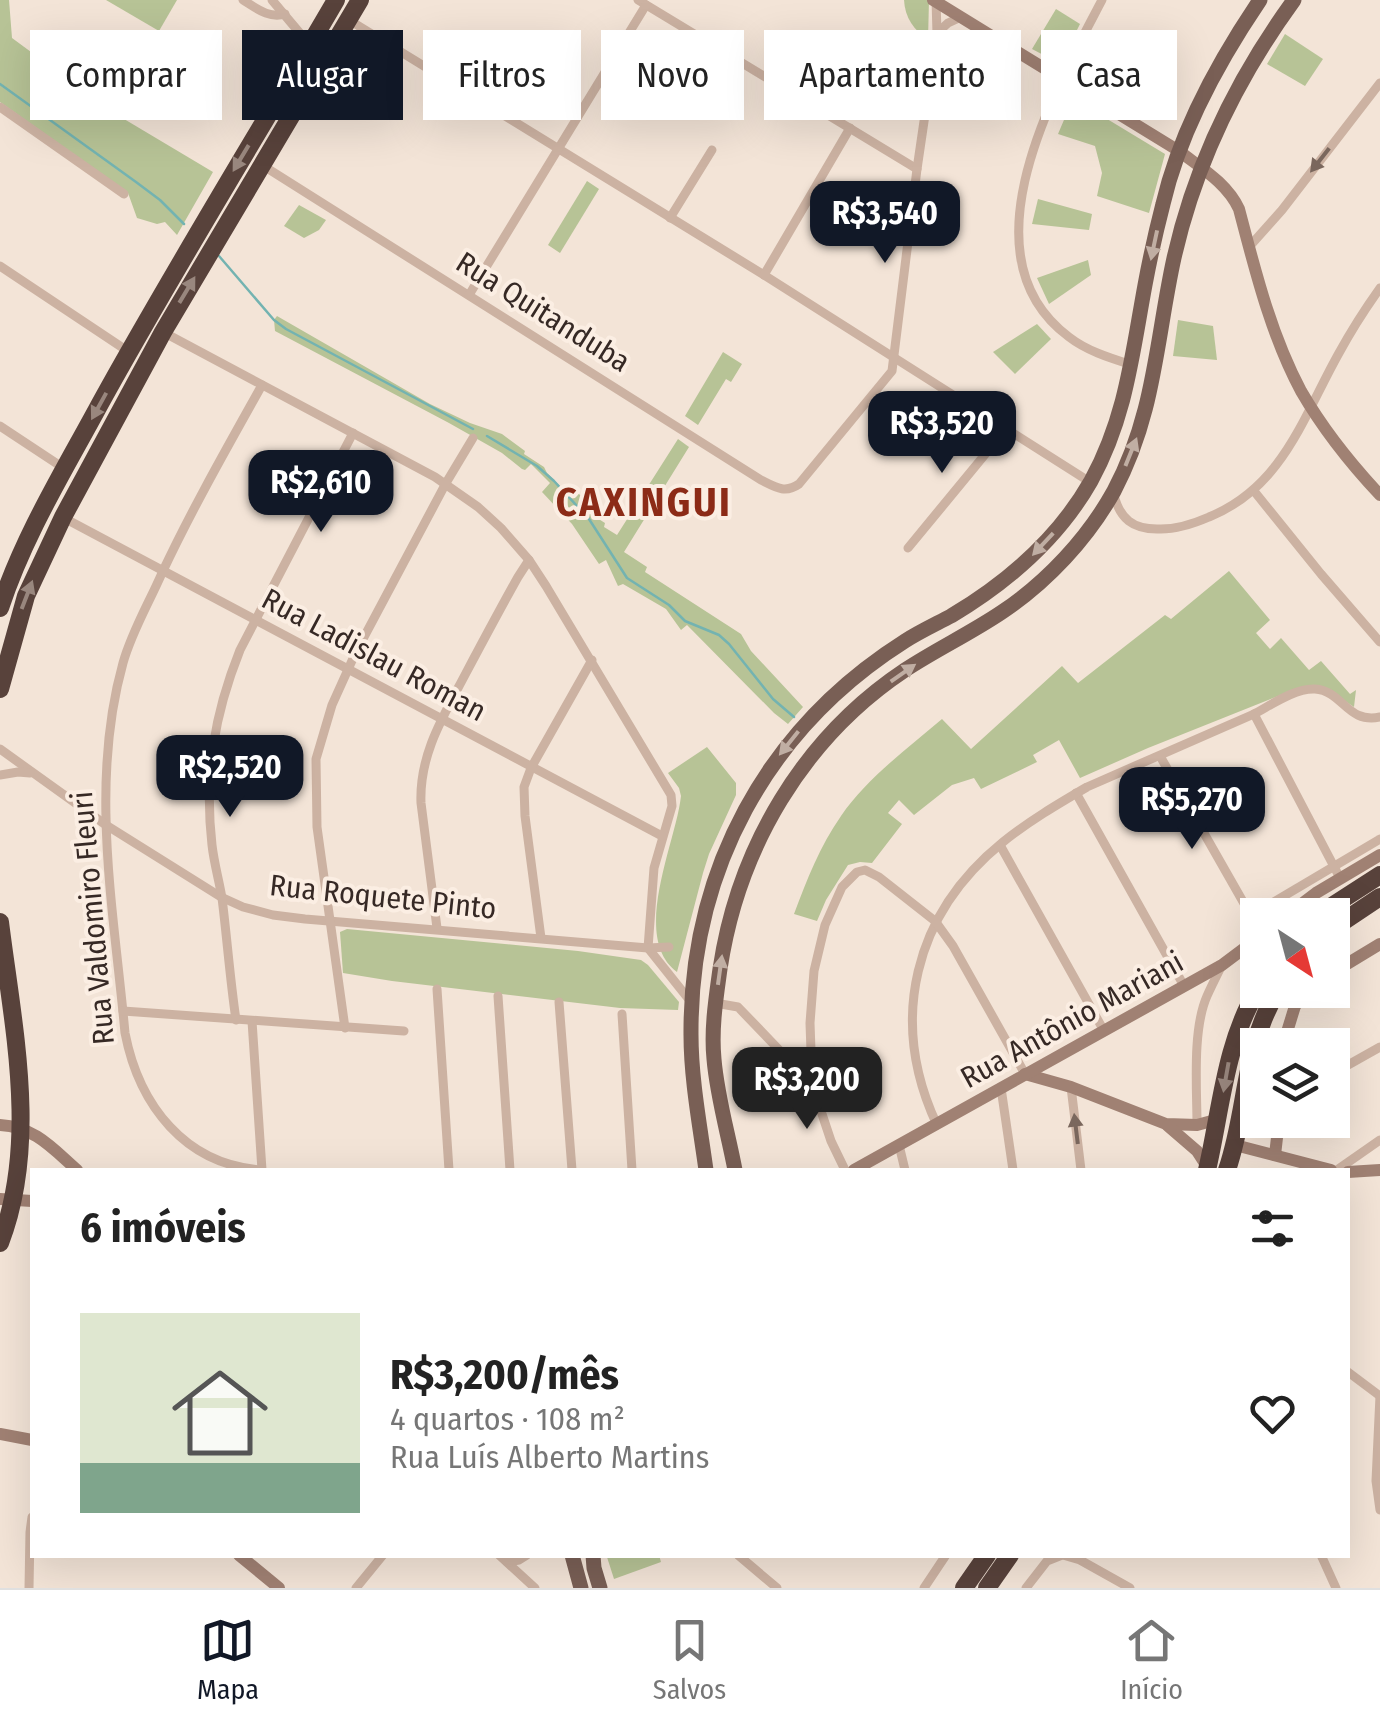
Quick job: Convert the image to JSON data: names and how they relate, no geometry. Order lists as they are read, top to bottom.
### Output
{
  "streets": {
    "main road": ["Rua Antônio Mariani"],
    "street": [
      "Rua Quitanduba",
      "Rua Ladislau Roman",
      "Rua Roquete Pinto",
      "Rua Valdomiro Fleuri"
    ]
  },
  "crossings": [
    ["Rua Ladislau Roman", "Rua Valdomiro Fleuri"],
    ["Rua Roquete Pinto", "Rua Valdomiro Fleuri"]
  ],
  "districts": ["CAXINGUI"],
  "north": "bottom right",
  "page": {
    "chip": [
      "Comprar",
      "Alugar",
      "Filtros",
      "Novo",
      "Apartamento",
      "Casa"
    ],
    "price": [
      "R$3,540",
      "R$3,520",
      "R$2,610",
      "R$2,520",
      "R$5,270",
      "R$3,200"
    ],
    "heading": "6 imóveis",
    "list": [
      {
        "name": "R$3,200/mês",
        "note": "4 quartos · 108 m² · Rua Luís Alberto Martins"
      }
    ],
    "tabs": ["Mapa", "Salvos", "Início"]
  }
}
